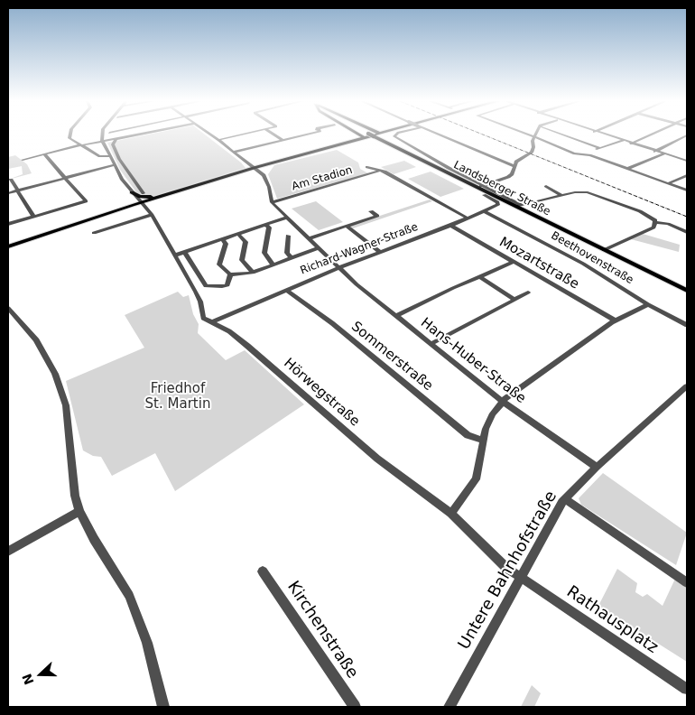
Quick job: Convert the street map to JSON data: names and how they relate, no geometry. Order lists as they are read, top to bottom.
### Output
{
  "streets": {
    "main road": ["Landsberger Straße"],
    "street": [
      "Am Stadion",
      "Richard-Wagner-Straße",
      "Beethovenstraße",
      "Mozartstraße",
      "Sommerstraße",
      "Hans-Huber-Straße",
      "Hörwegstraße",
      "Untere Bahnhofstraße",
      "Rathausplatz",
      "Kirchenstraße"
    ]
  },
  "crossings": [
    ["Am Stadion", "Hans-Huber-Straße"],
    ["Richard-Wagner-Straße", "Beethovenstraße"],
    ["Richard-Wagner-Straße", "Mozartstraße"],
    ["Richard-Wagner-Straße", "Sommerstraße"],
    ["Richard-Wagner-Straße", "Hans-Huber-Straße"],
    ["Richard-Wagner-Straße", "Hörwegstraße"],
    ["Hans-Huber-Straße", "Untere Bahnhofstraße"],
    ["Hörwegstraße", "Untere Bahnhofstraße"],
    ["Hörwegstraße", "Rathausplatz"],
    ["Untere Bahnhofstraße", "Rathausplatz"]
  ],
  "parks": ["Friedhof St. Martin"],
  "north": "left"
}
